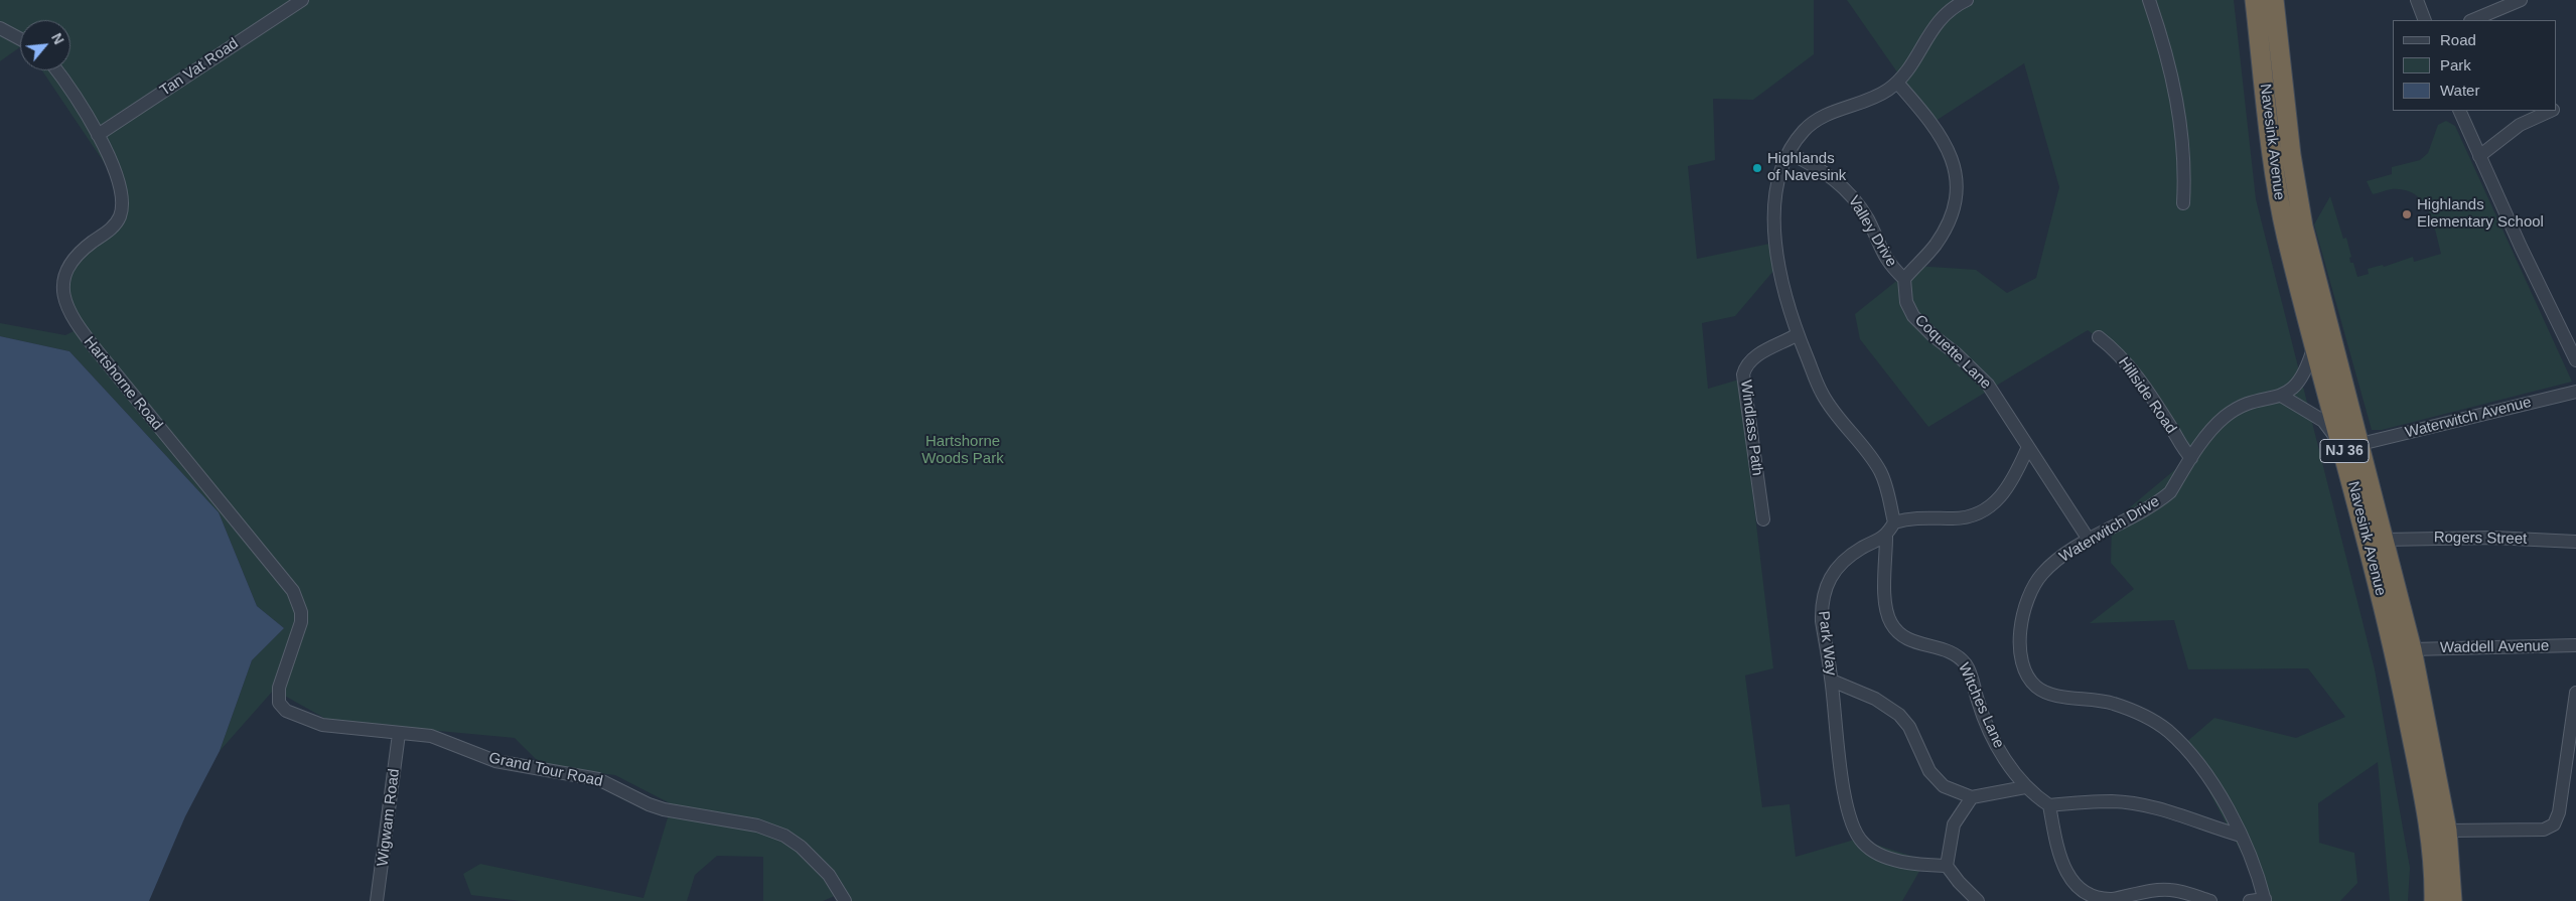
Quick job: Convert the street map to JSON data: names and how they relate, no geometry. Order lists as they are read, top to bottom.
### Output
{
  "streets": {
    "highway": ["Navesink Avenue", "NJ 36"],
    "street": [
      "Tan Vat Road",
      "Valley Drive",
      "Coquette Lane",
      "Hartshorne Road",
      "Hillside Road",
      "Waterwitch Avenue",
      "Windlass Path",
      "Waterwitch Drive",
      "Rogers Street",
      "Park Way",
      "Waddell Avenue",
      "Witches Lane",
      "Grand Tour Road",
      "Wigwam Road"
    ]
  },
  "crossings": [
    ["Tan Vat Road", "Hartshorne Road"],
    ["Navesink Avenue", "Waterwitch Avenue"],
    ["Navesink Avenue", "Rogers Street"],
    ["Navesink Avenue", "Waddell Avenue"],
    ["Valley Drive", "Coquette Lane"],
    ["Coquette Lane", "Waterwitch Drive"],
    ["Hartshorne Road", "Grand Tour Road"],
    ["Hillside Road", "Waterwitch Drive"],
    ["Park Way", "Witches Lane"],
    ["Grand Tour Road", "Wigwam Road"]
  ],
  "parks": ["Hartshorne Woods Park"],
  "places": ["Highlands of Navesink", "Highlands Elementary School"],
  "legend": ["Road", "Park", "Water"],
  "north": "top right"
}
